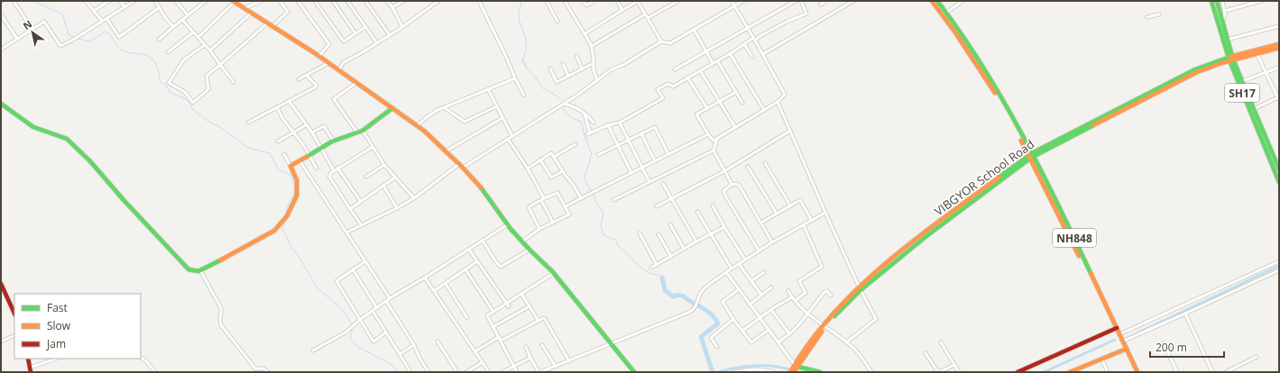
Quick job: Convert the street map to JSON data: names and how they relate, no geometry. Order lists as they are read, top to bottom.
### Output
{
  "streets": {
    "main road": ["SH17", "VIBGYOR School Road", "NH848"]
  },
  "crossings": [
    ["SH17", "VIBGYOR School Road"],
    ["VIBGYOR School Road", "NH848"]
  ],
  "legend": ["Fast", "Slow", "Jam"],
  "scale_bar": "200 m",
  "north": "top left"
}
